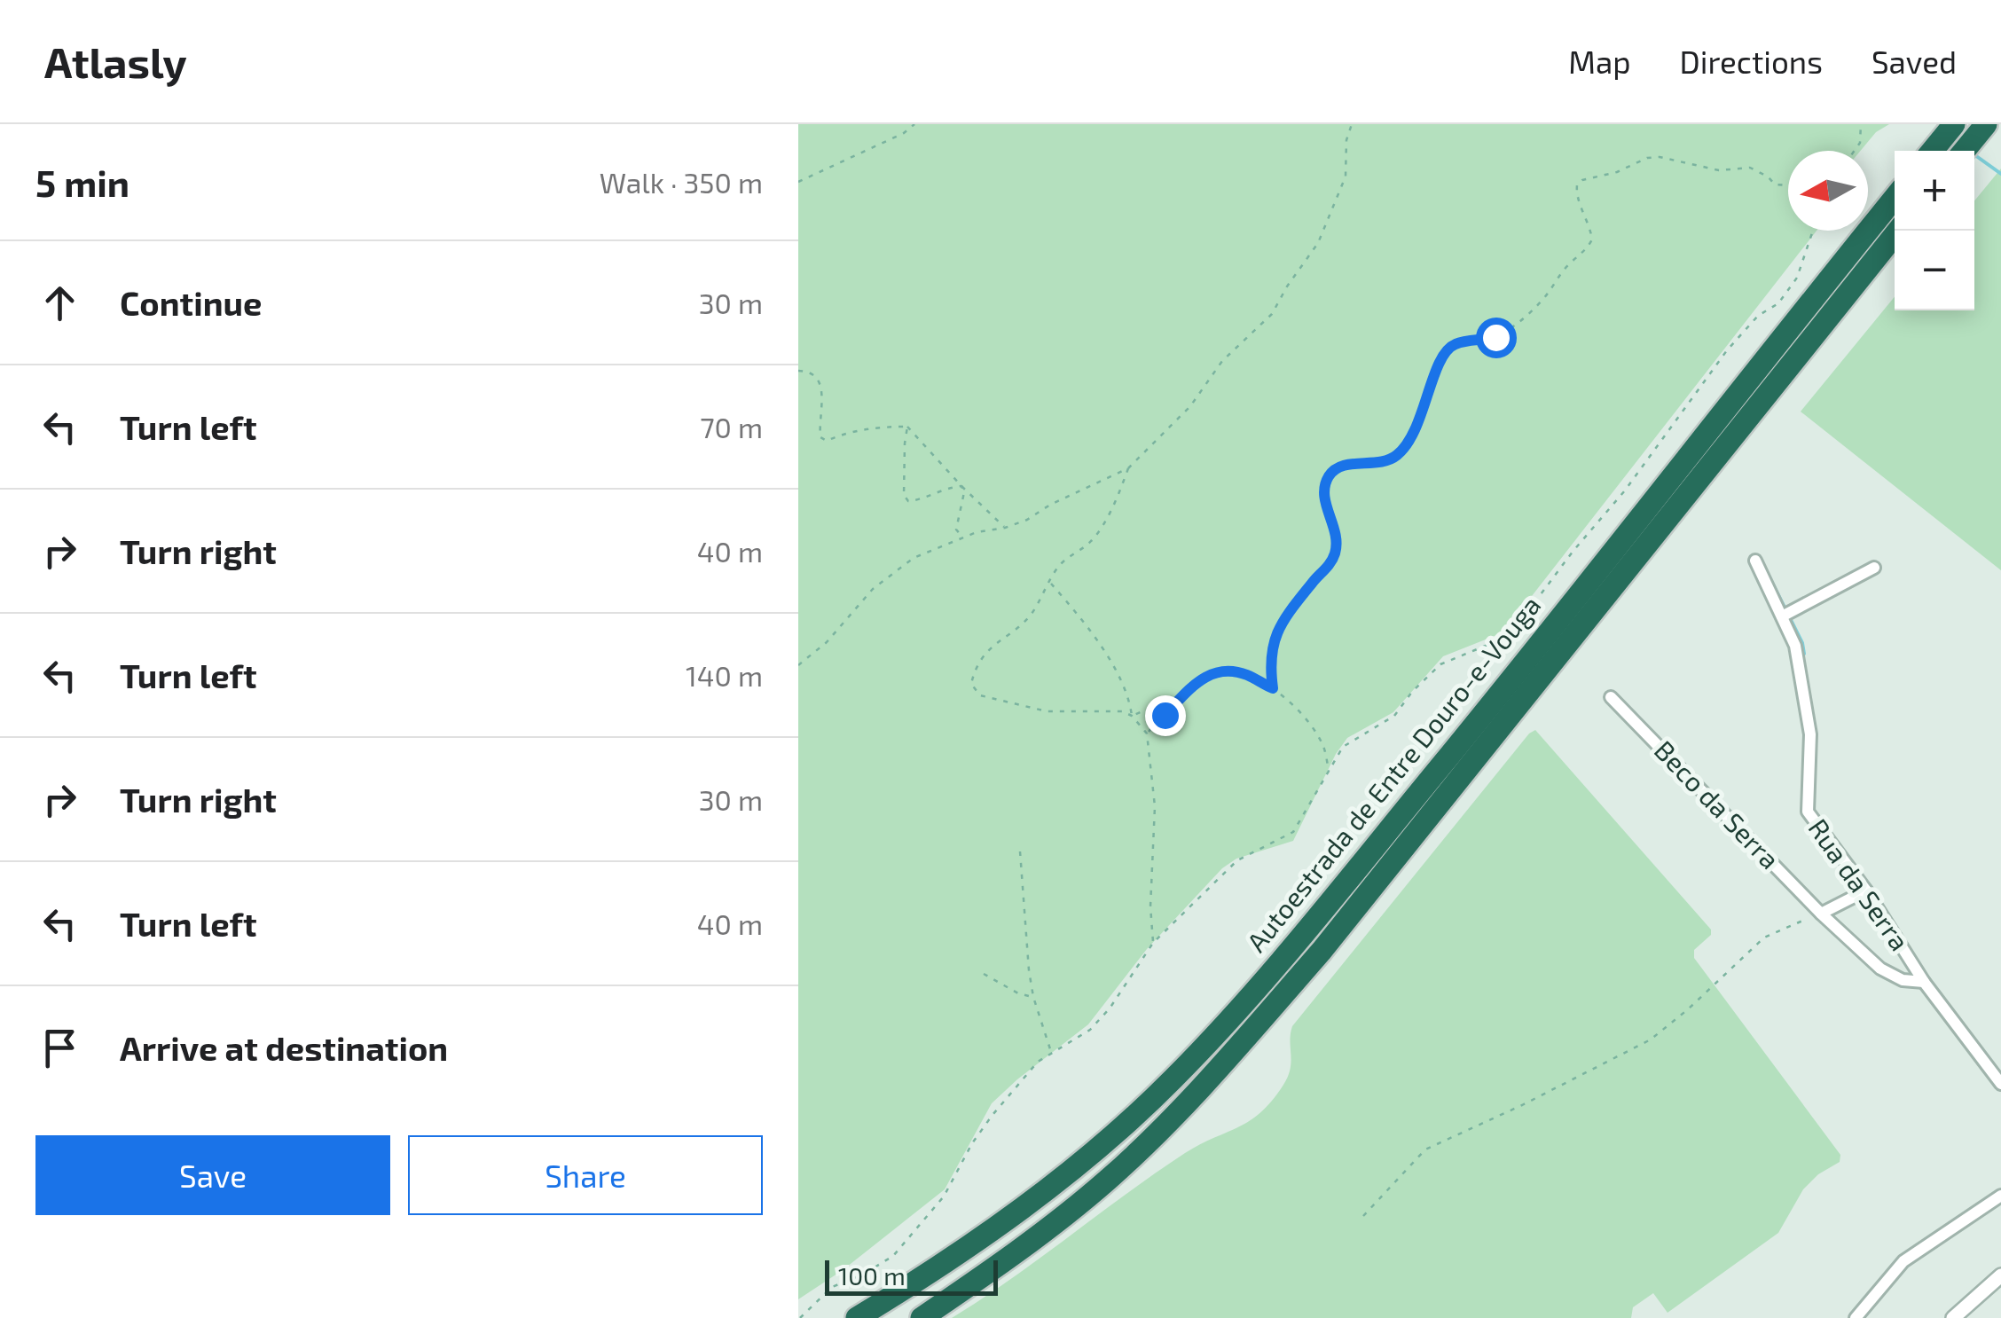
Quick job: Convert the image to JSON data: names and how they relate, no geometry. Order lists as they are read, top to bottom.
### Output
{
  "streets": {
    "highway": ["Autoestrada de Entre Douro-e-Vouga"],
    "street": ["Beco da Serra", "Rua da Serra"]
  },
  "crossings": [
    ["Beco da Serra", "Rua da Serra"]
  ],
  "scale_bar": "100 m",
  "north": "left",
  "page": {
    "header": "Atlasly",
    "nav": ["Map", "Directions", "Saved"],
    "heading": ["5 min", "Walk · 350 m"],
    "map_buttons": ["+", "−"],
    "list": [
      ["Continue", "30 m"],
      ["Turn left", "70 m"],
      ["Turn right", "40 m"],
      ["Turn left", "140 m"],
      ["Turn right", "30 m"],
      ["Turn left", "40 m"],
      "Arrive at destination"
    ],
    "buttons": ["Save", "Share"],
    "scale": "100 m"
  }
}
